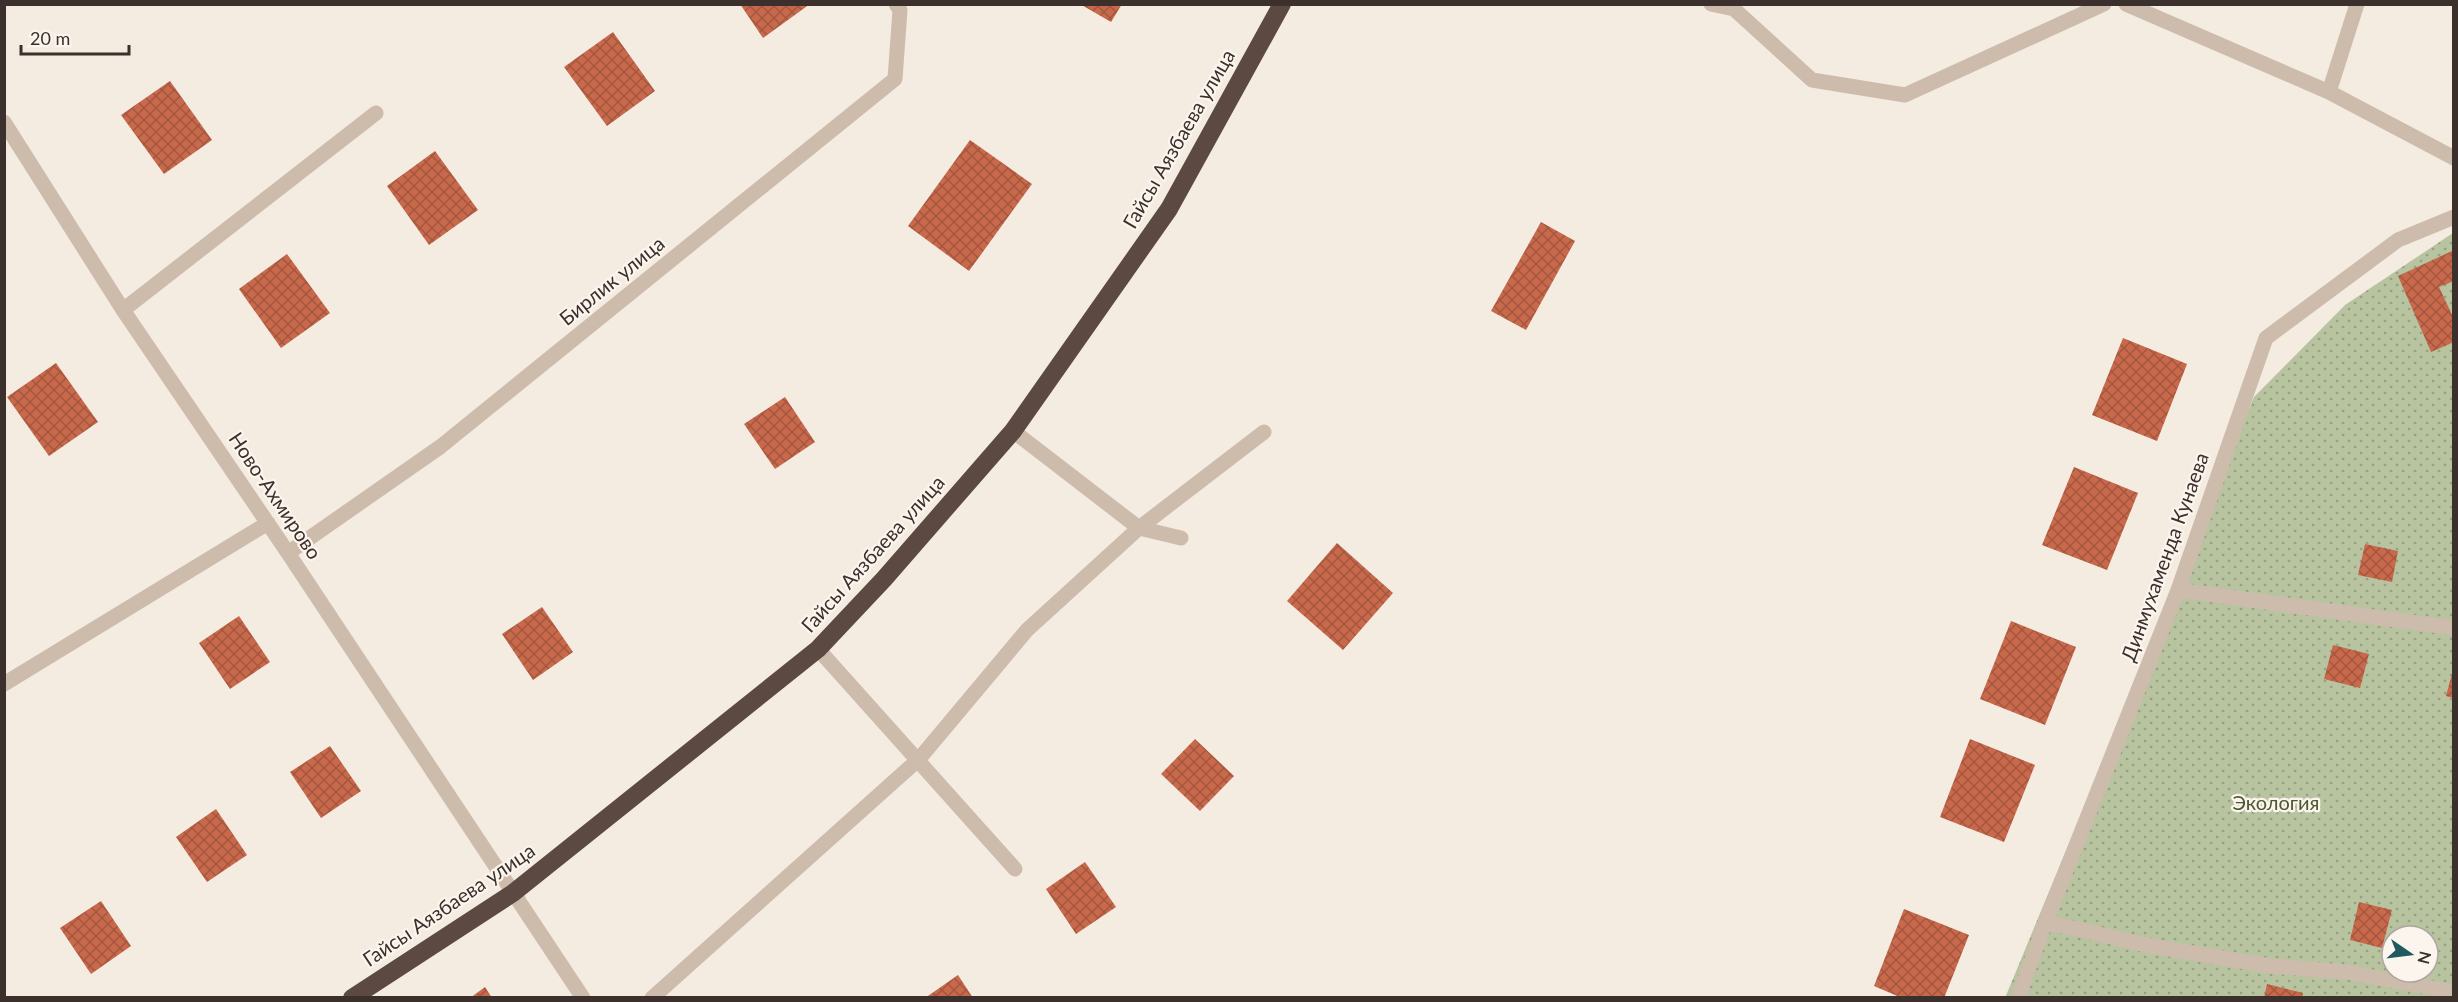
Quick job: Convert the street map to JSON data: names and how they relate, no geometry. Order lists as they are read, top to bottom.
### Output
{
  "streets": {
    "highway": ["Гайсы Аязбаева улица"],
    "street": ["Бирлик улица", "Ново-Ахмирово", "Динмухаменда Кунаева"]
  },
  "crossings": [
    ["Гайсы Аязбаева улица", "Ново-Ахмирово"],
    ["Бирлик улица", "Ново-Ахмирово"]
  ],
  "parks": ["Экология"],
  "scale_bar": "20 m",
  "north": "right"
}
